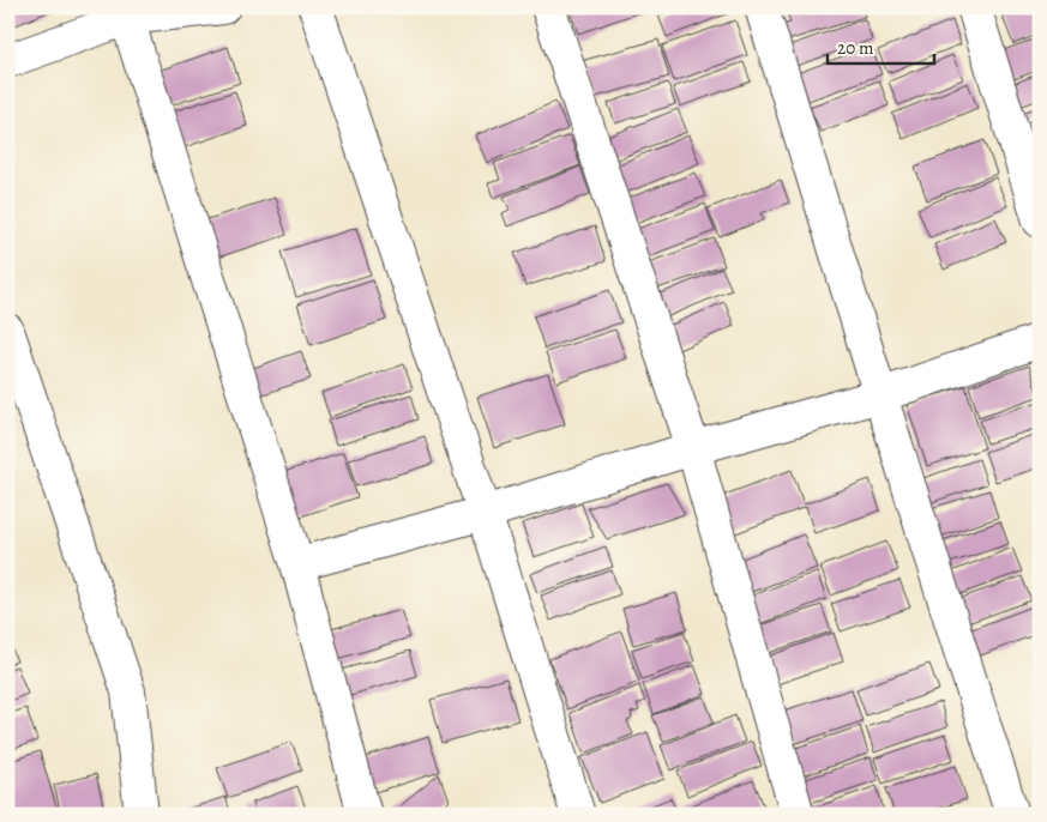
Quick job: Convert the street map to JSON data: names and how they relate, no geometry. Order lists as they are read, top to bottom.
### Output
{
  "scale_bar": "20 m"
}
